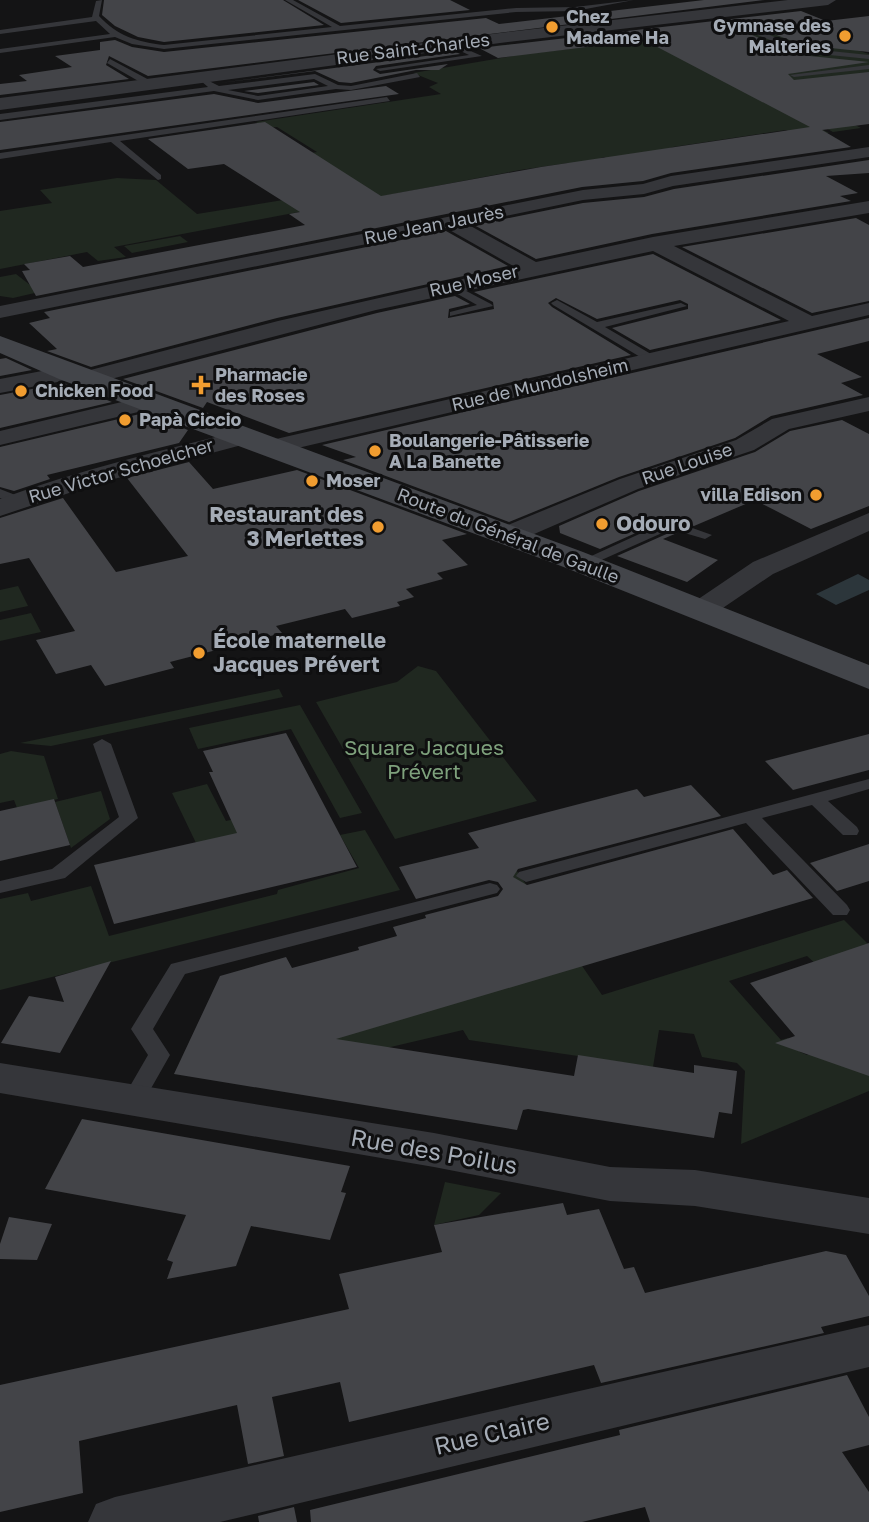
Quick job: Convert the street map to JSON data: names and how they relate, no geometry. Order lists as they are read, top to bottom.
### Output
{
  "streets": {
    "main road": ["Route du Général de Gaulle"],
    "street": [
      "Rue Saint-Charles",
      "Rue Jean Jaurès",
      "Rue Moser",
      "Rue de Mundolsheim",
      "Rue Louise",
      "Rue Victor Schoelcher",
      "Rue des Poilus",
      "Rue Claire"
    ]
  },
  "crossings": [
    ["Rue Moser", "Route du Général de Gaulle"],
    ["Rue de Mundolsheim", "Route du Général de Gaulle"],
    ["Rue Louise", "Route du Général de Gaulle"],
    ["Rue Victor Schoelcher", "Route du Général de Gaulle"]
  ],
  "parks": ["Square Jacques Prévert"],
  "places": {
    "other": [
      "Chez Madame Ha",
      "Gymnase des Malteries",
      "Chicken Food",
      "Papà Ciccio",
      "Boulangerie-Pâtisserie A La Banette",
      "Moser",
      "villa Edison",
      "Odouro",
      "Restaurant des 3 Merlettes",
      "École maternelle Jacques Prévert"
    ],
    "health": ["Pharmacie des Roses"]
  }
}
